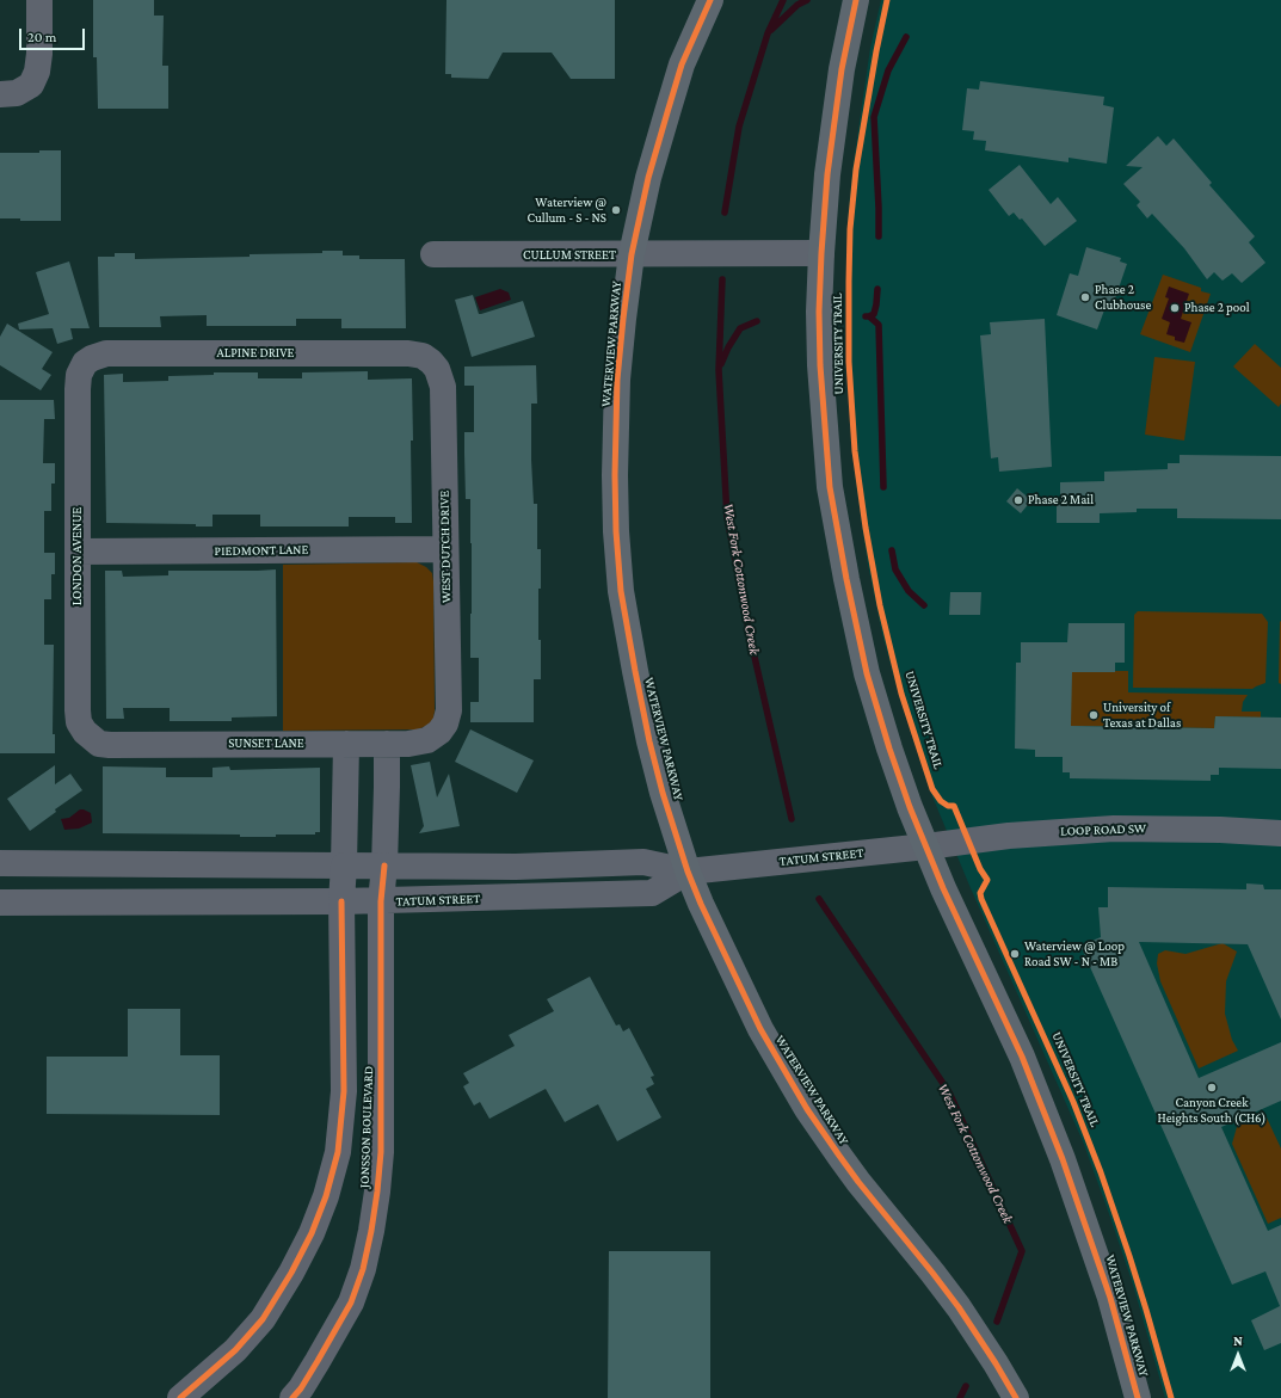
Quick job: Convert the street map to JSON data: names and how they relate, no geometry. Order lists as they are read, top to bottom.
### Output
{
  "streets": {
    "main road": ["WATERVIEW PARKWAY"],
    "street": [
      "CULLUM STREET",
      "ALPINE DRIVE",
      "WEST DUTCH DRIVE",
      "PIEDMONT LANE",
      "LONDON AVENUE",
      "SUNSET LANE",
      "LOOP ROAD SW",
      "TATUM STREET",
      "JONSSON BOULEVARD"
    ],
    "cycle path": ["UNIVERSITY TRAIL"]
  },
  "crossings": [
    ["CULLUM STREET", "WATERVIEW PARKWAY"],
    ["WATERVIEW PARKWAY", "LOOP ROAD SW"],
    ["WATERVIEW PARKWAY", "TATUM STREET"],
    ["ALPINE DRIVE", "WEST DUTCH DRIVE"],
    ["ALPINE DRIVE", "LONDON AVENUE"],
    ["WEST DUTCH DRIVE", "PIEDMONT LANE"],
    ["WEST DUTCH DRIVE", "SUNSET LANE"],
    ["PIEDMONT LANE", "LONDON AVENUE"],
    ["LONDON AVENUE", "SUNSET LANE"],
    ["SUNSET LANE", "JONSSON BOULEVARD"],
    ["LOOP ROAD SW", "TATUM STREET"],
    ["TATUM STREET", "JONSSON BOULEVARD"]
  ],
  "water": ["West Fork Cottonwood Creek"],
  "places": [
    "Waterview @ Cullum - S - NS",
    "Phase 2 Clubhouse",
    "Phase 2 pool",
    "Phase 2 Mail",
    "University of Texas at Dallas",
    "Waterview @ Loop Road SW - N - MB",
    "Canyon Creek Heights South (CH6)"
  ],
  "scale_bar": "20 m",
  "north": "top"
}
